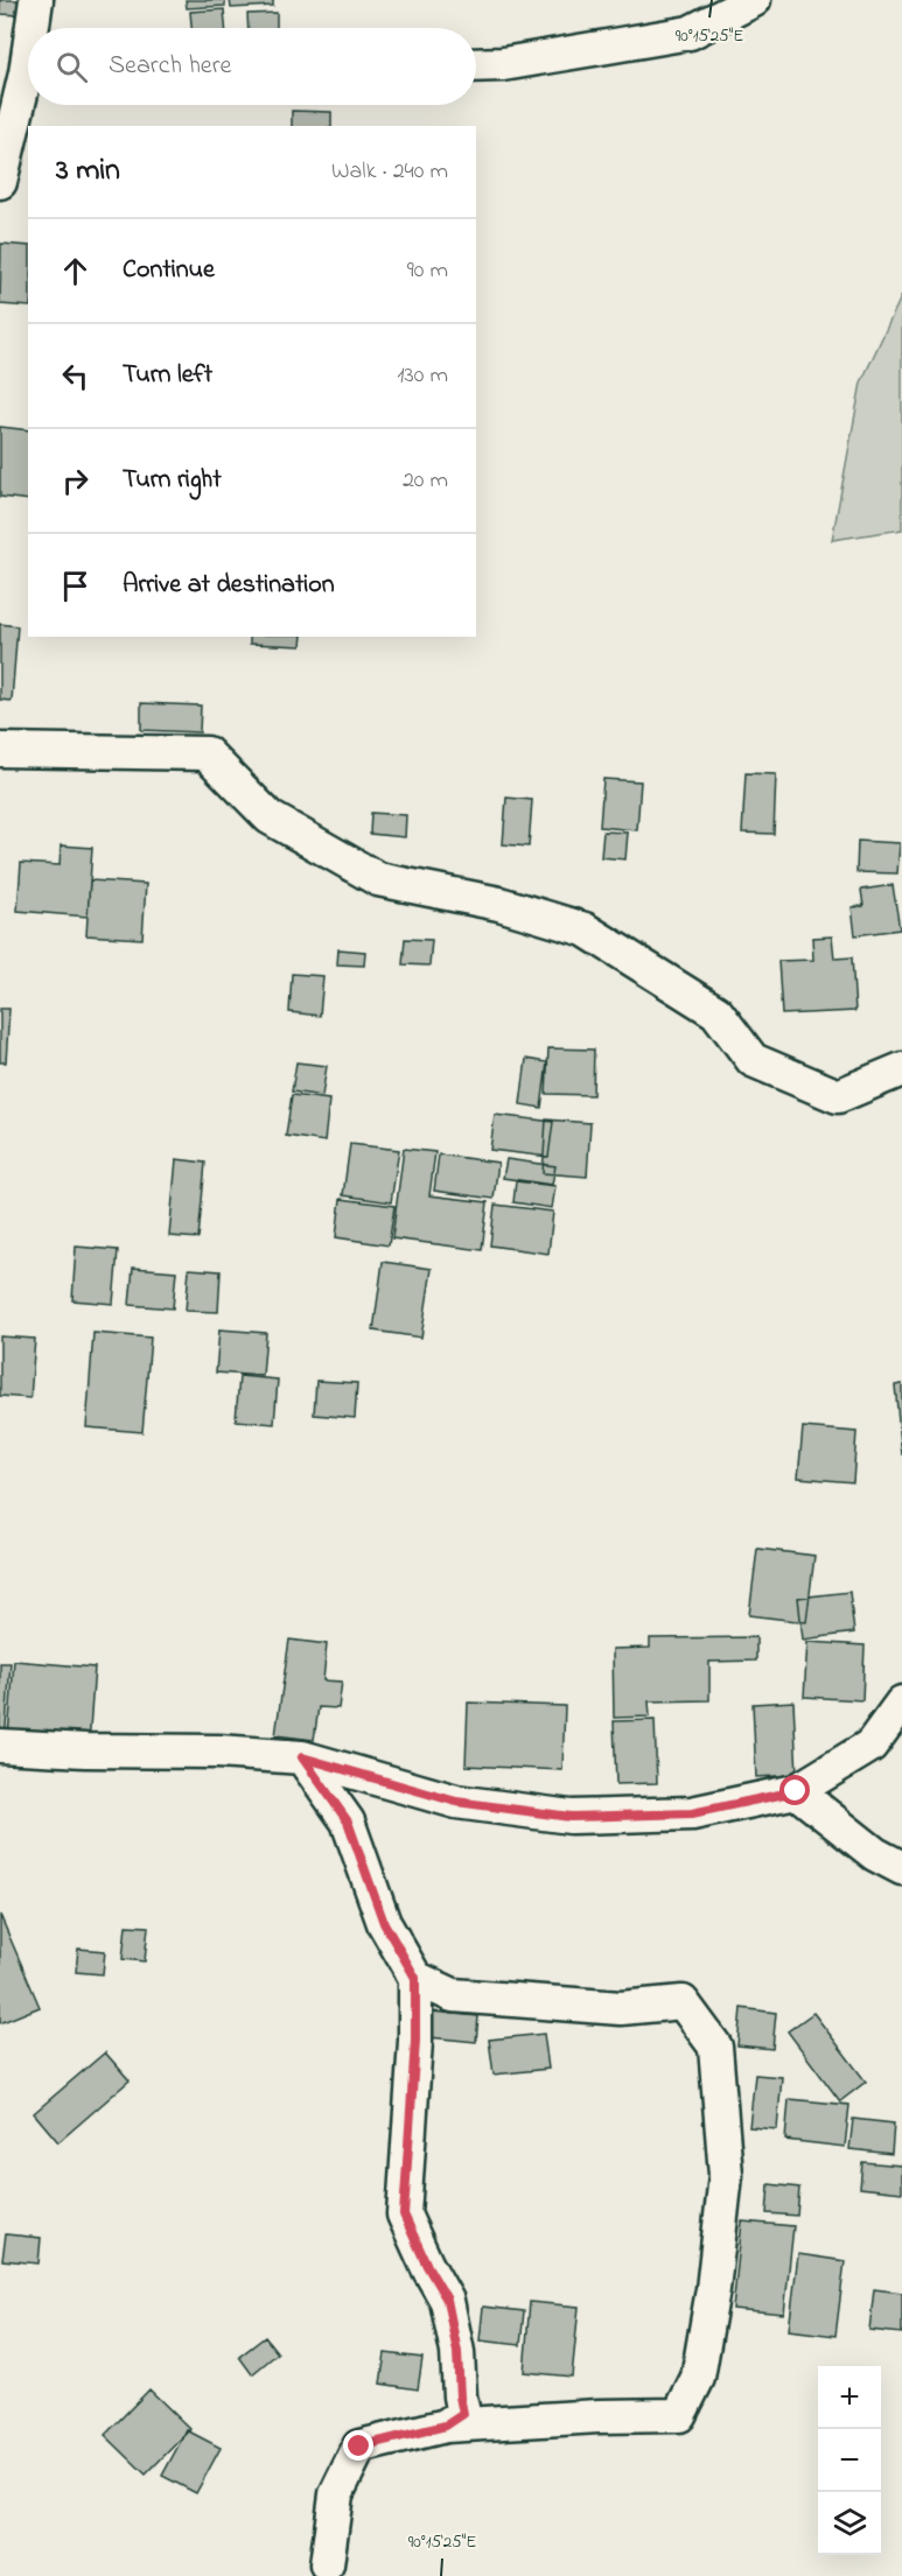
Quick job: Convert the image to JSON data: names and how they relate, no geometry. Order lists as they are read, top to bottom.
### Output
{
  "page": {
    "search": "Search here",
    "heading": ["3 min", "Walk · 240 m"],
    "list": [
      ["Continue", "90 m"],
      ["Turn left", "130 m"],
      ["Turn right", "20 m"],
      "Arrive at destination"
    ],
    "map_buttons": ["+", "−"]
  },
  "coordinates": ["90°15'25\"E"]
}
